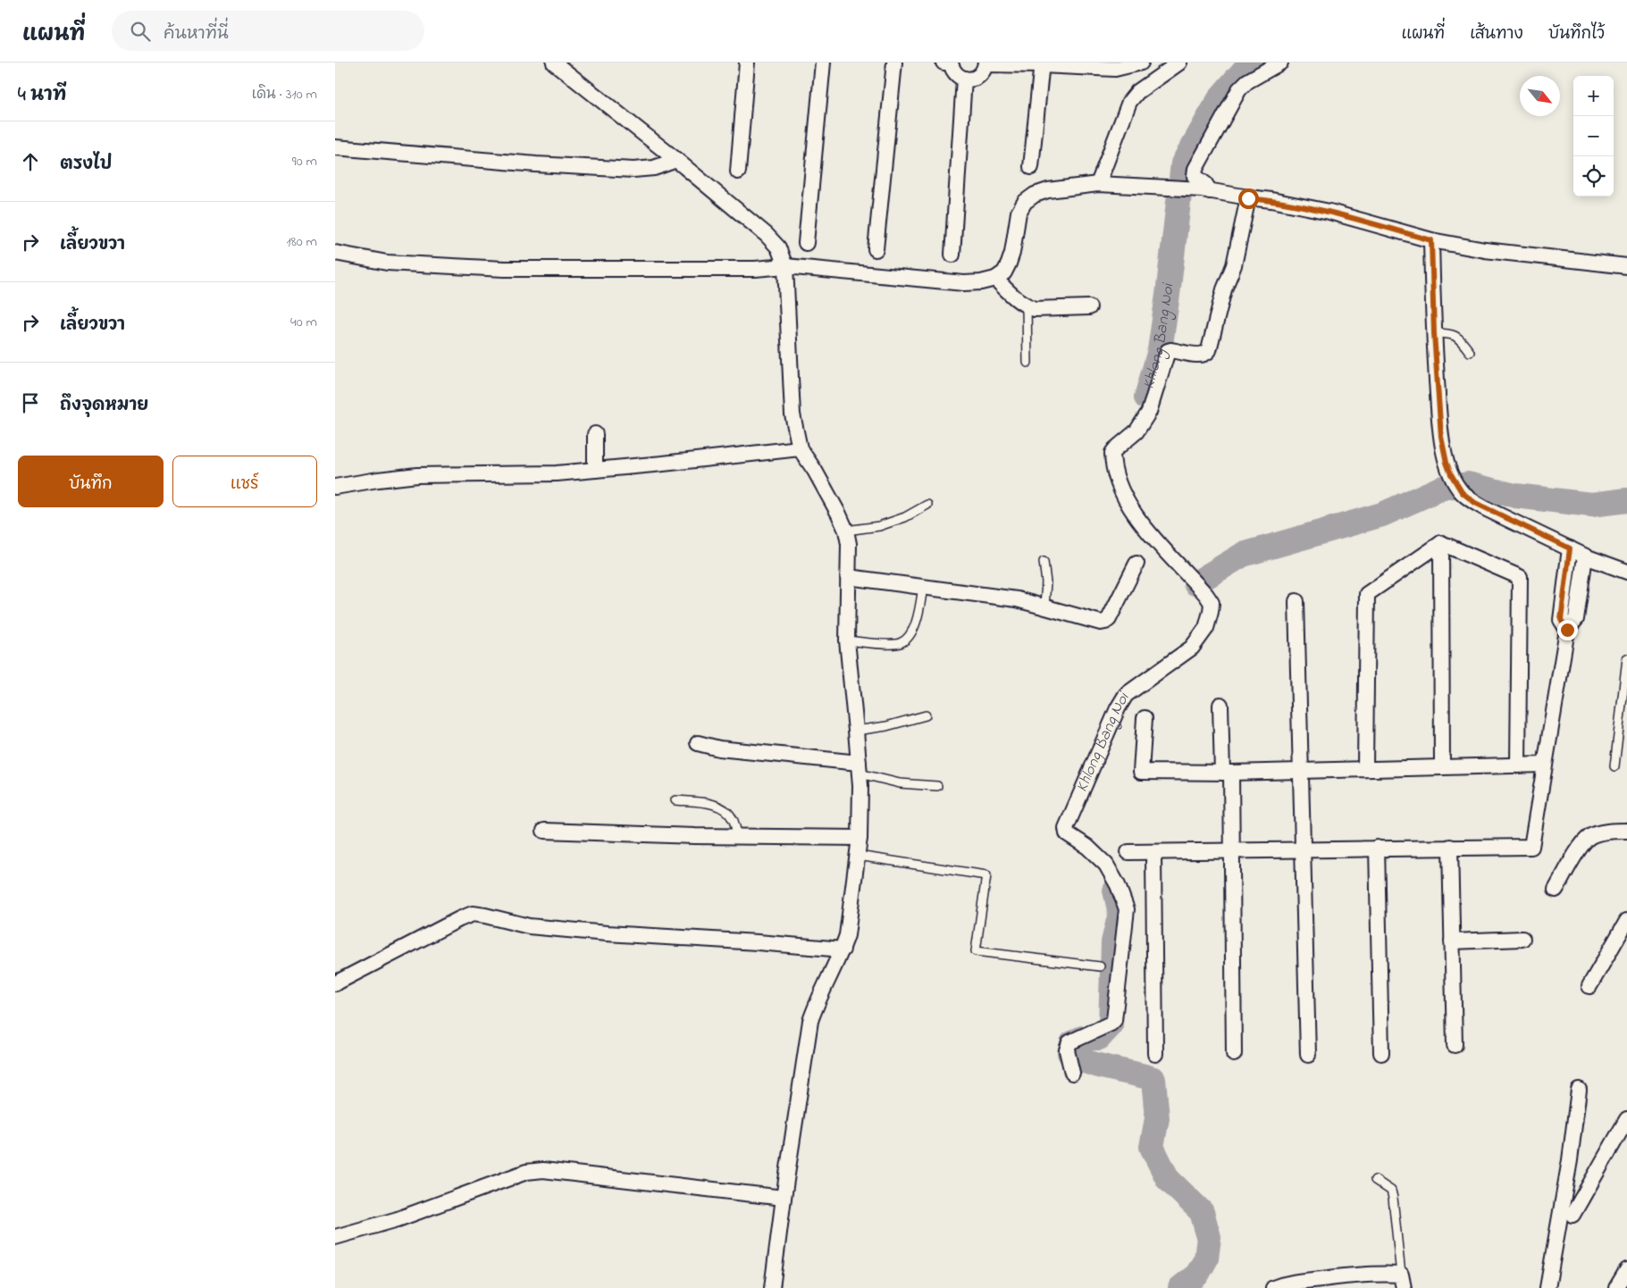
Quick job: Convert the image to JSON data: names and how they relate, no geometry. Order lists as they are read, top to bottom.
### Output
{
  "water": ["Khlong Bang Noi"],
  "north": "bottom right",
  "page": {
    "header": "แผนที่",
    "search": "ค้นหาที่นี่",
    "nav": ["แผนที่", "เส้นทาง", "บันทึกไว้"],
    "heading": ["4 นาที", "เดิน · 310 m"],
    "map_buttons": ["+", "−"],
    "list": [
      ["ตรงไป", "90 m"],
      ["เลี้ยวขวา", "180 m"],
      ["เลี้ยวขวา", "40 m"],
      "ถึงจุดหมาย"
    ],
    "buttons": ["บันทึก", "แชร์"]
  }
}
